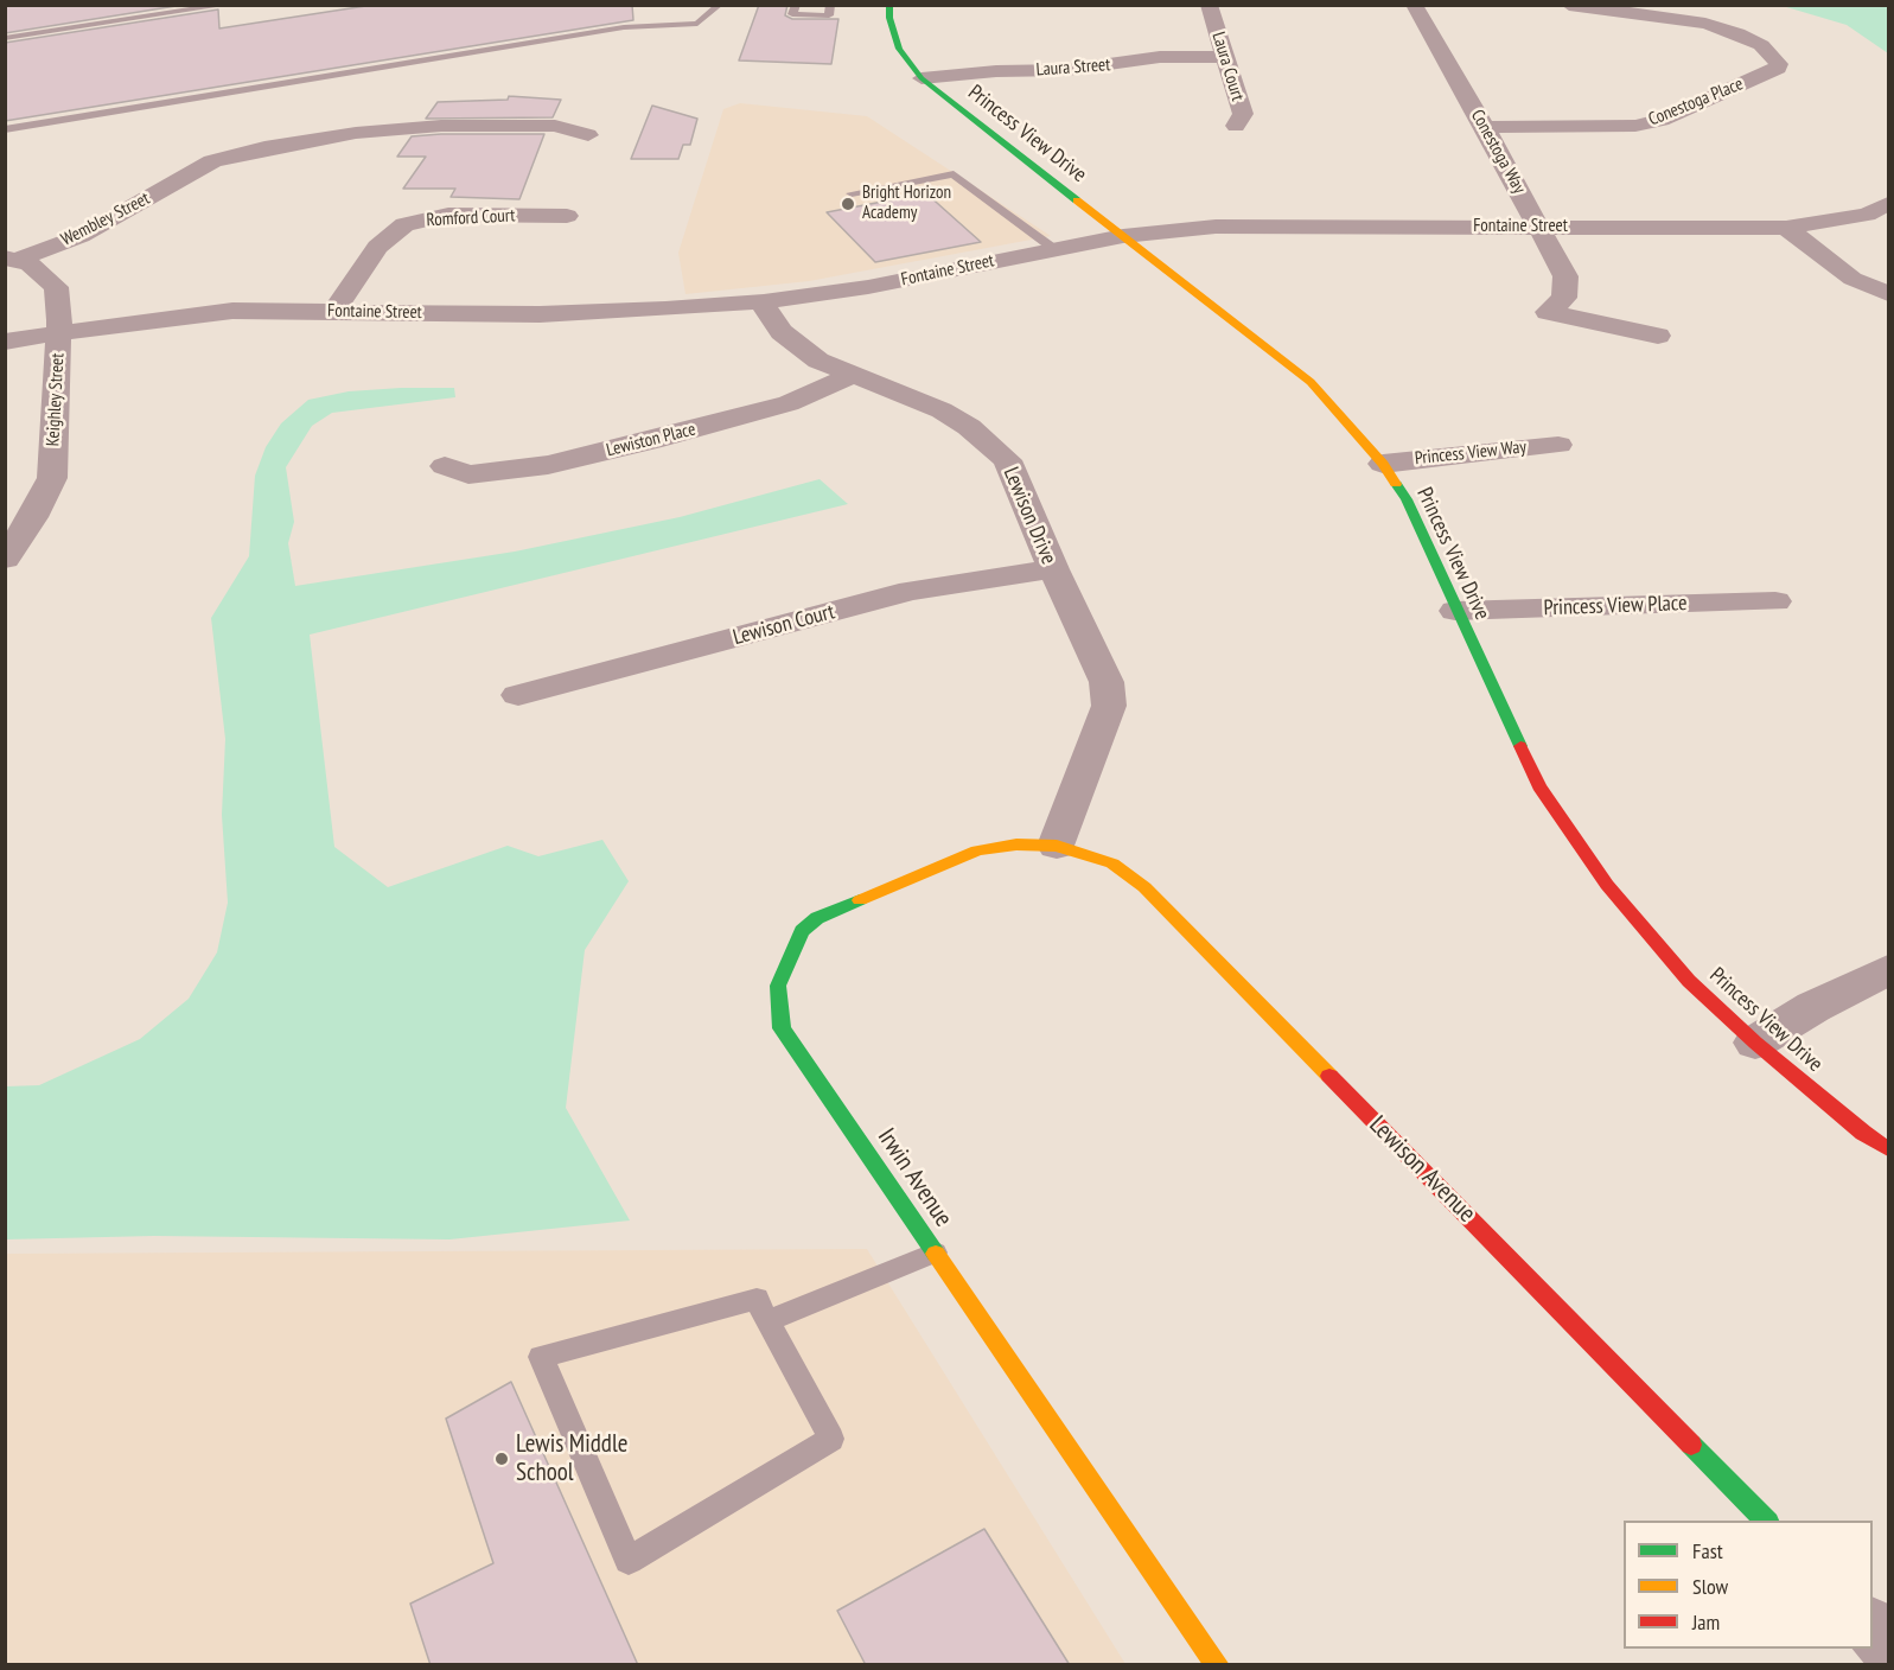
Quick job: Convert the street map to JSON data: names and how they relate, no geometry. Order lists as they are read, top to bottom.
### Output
{
  "streets": {
    "main road": ["Princess View Drive", "Lewison Avenue", "Irwin Avenue"],
    "street": [
      "Laura Court",
      "Laura Street",
      "Conestoga Place",
      "Conestoga Way",
      "Romford Court",
      "Wembley Street",
      "Fontaine Street",
      "Keighley Street",
      "Lewiston Place",
      "Princess View Way",
      "Lewison Drive",
      "Princess View Place",
      "Lewison Court"
    ]
  },
  "crossings": [
    ["Laura Court", "Laura Street"],
    ["Laura Street", "Princess View Drive"],
    ["Conestoga Place", "Conestoga Way"],
    ["Princess View Drive", "Fontaine Street"],
    ["Princess View Drive", "Princess View Way"],
    ["Princess View Drive", "Princess View Place"],
    ["Conestoga Way", "Fontaine Street"],
    ["Romford Court", "Fontaine Street"],
    ["Wembley Street", "Keighley Street"],
    ["Fontaine Street", "Keighley Street"],
    ["Fontaine Street", "Lewison Drive"],
    ["Lewiston Place", "Lewison Drive"],
    ["Lewison Drive", "Lewison Court"],
    ["Lewison Drive", "Lewison Avenue"],
    ["Lewison Drive", "Irwin Avenue"],
    ["Lewison Avenue", "Irwin Avenue"]
  ],
  "places": ["Bright Horizon Academy", "Lewis Middle School"],
  "legend": ["Fast", "Slow", "Jam"]
}
